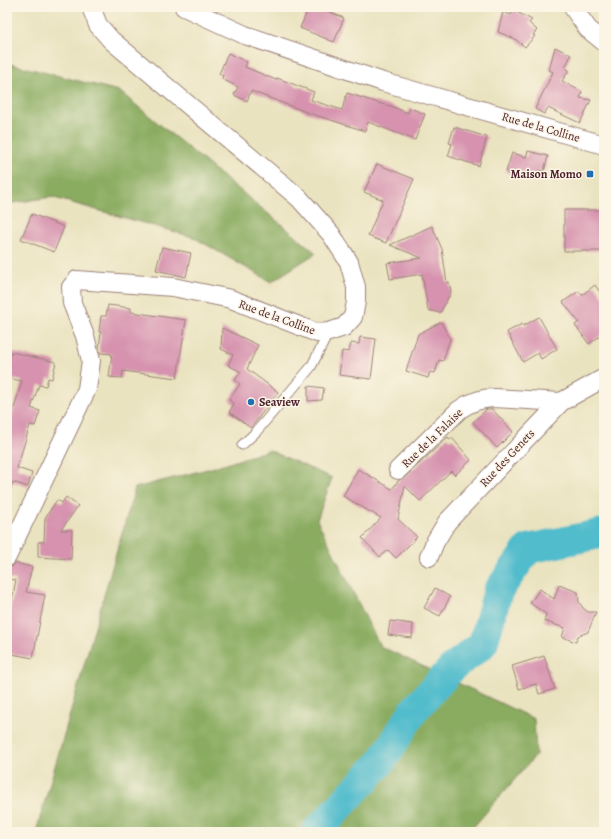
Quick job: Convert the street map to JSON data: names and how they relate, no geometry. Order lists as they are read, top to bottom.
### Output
{
  "streets": {
    "street": ["Rue de la Colline", "Rue de la Falaise", "Rue des Genets"]
  },
  "crossings": [
    ["Rue de la Falaise", "Rue des Genets"]
  ],
  "places": {
    "transit": ["Maison Momo"],
    "other": ["Seaview"]
  }
}
